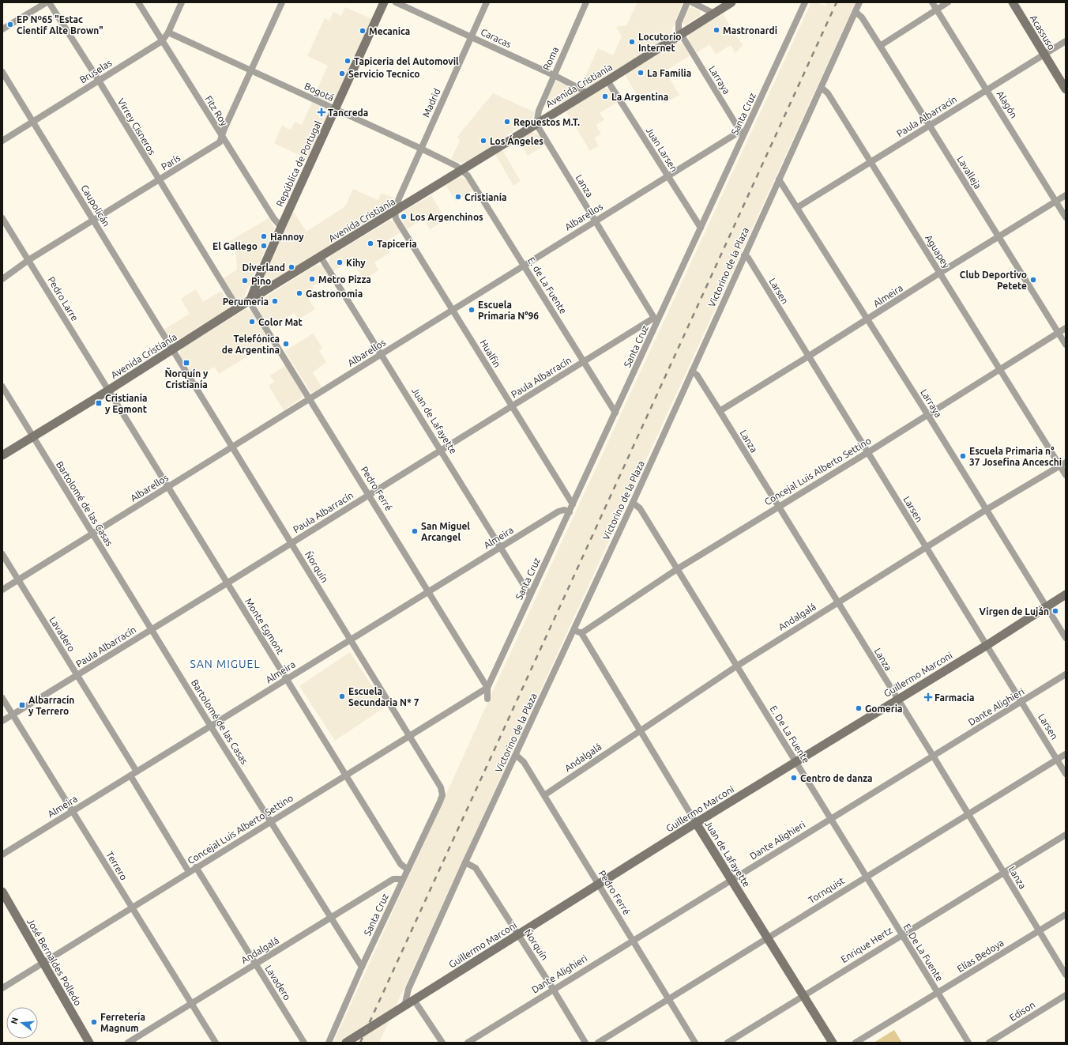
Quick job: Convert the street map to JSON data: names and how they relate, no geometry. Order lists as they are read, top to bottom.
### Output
{
  "streets": {
    "main road": [
      "Acassuso",
      "Avenida Cristianía",
      "República de Portugal",
      "Juan de Lafayette",
      "Guillermo Marconi",
      "José Bernaldes Polledo"
    ],
    "street": [
      "Caracas",
      "Roma",
      "Bruselas",
      "Larraya",
      "Bogotá",
      "Madrid",
      "Alagón",
      "Fitz Roy",
      "Santa Cruz",
      "Paula Albarracín",
      "Virrey Cisneros",
      "Juan Larsen",
      "París",
      "Lavalleja",
      "Lanza",
      "Caupolicán",
      "Albarellos",
      "Aguapey",
      "Victorino de la Plaza",
      "E. de La Fuente",
      "Larsen",
      "Almeira",
      "Pedro Larre",
      "Hualfin",
      "Concejal Luis Alberto Settino",
      "Pedro Ferré",
      "Bartolomé de las Casas",
      "Ñorquín",
      "Andalgalá",
      "Monte Egmont",
      "Lavadero",
      "Dante Alighieri",
      "E. De La Fuente",
      "Terrero",
      "Tornquist",
      "Enrique Hertz",
      "Elías Bedoya",
      "Edison"
    ]
  },
  "crossings": [
    ["Acassuso", "Paula Albarracín"],
    ["Caracas", "Roma"],
    ["Caracas", "Avenida Cristianía"],
    ["Caracas", "Madrid"],
    ["Roma", "Avenida Cristianía"],
    ["Roma", "Lanza"],
    ["Bruselas", "Bogotá"],
    ["Bruselas", "Fitz Roy"],
    ["Bruselas", "Virrey Cisneros"],
    ["Bruselas", "Caupolicán"],
    ["Larraya", "Avenida Cristianía"],
    ["Larraya", "Santa Cruz"],
    ["Larraya", "Paula Albarracín"],
    ["Larraya", "Albarellos"],
    ["Larraya", "Victorino de la Plaza"],
    ["Larraya", "Almeira"],
    ["Larraya", "Concejal Luis Alberto Settino"],
    ["Larraya", "Andalgalá"],
    ["Larraya", "Guillermo Marconi"],
    ["Avenida Cristianía", "Bogotá"],
    ["Avenida Cristianía", "Madrid"],
    ["Avenida Cristianía", "Virrey Cisneros"],
    ["Avenida Cristianía", "Juan Larsen"],
    ["Avenida Cristianía", "República de Portugal"],
    ["Avenida Cristianía", "Lanza"],
    ["Avenida Cristianía", "Caupolicán"],
    ["Avenida Cristianía", "E. de La Fuente"],
    ["Avenida Cristianía", "Pedro Larre"],
    ["Avenida Cristianía", "Hualfin"],
    ["Avenida Cristianía", "Juan de Lafayette"],
    ["Avenida Cristianía", "Pedro Ferré"],
    ["Avenida Cristianía", "Bartolomé de las Casas"],
    ["Avenida Cristianía", "Ñorquín"],
    ["Avenida Cristianía", "Monte Egmont"],
    ["Bogotá", "Madrid"],
    ["Bogotá", "París"],
    ["Bogotá", "República de Portugal"],
    ["Bogotá", "E. de La Fuente"],
    ["Madrid", "Hualfin"],
    ["Alagón", "Paula Albarracín"],
    ["Alagón", "Almeira"],
    ["Fitz Roy", "París"],
    ["Fitz Roy", "República de Portugal"],
    ["Santa Cruz", "Paula Albarracín"],
    ["Santa Cruz", "Juan Larsen"],
    ["Santa Cruz", "Lanza"],
    ["Santa Cruz", "Albarellos"],
    ["Santa Cruz", "E. de La Fuente"],
    ["Santa Cruz", "Almeira"],
    ["Santa Cruz", "Hualfin"],
    ["Santa Cruz", "Juan de Lafayette"],
    ["Santa Cruz", "Concejal Luis Alberto Settino"],
    ["Santa Cruz", "Pedro Ferré"],
    ["Santa Cruz", "Bartolomé de las Casas"],
    ["Santa Cruz", "Ñorquín"],
    ["Santa Cruz", "Andalgalá"],
    ["Santa Cruz", "Monte Egmont"],
    ["Paula Albarracín", "Lavalleja"],
    ["Paula Albarracín", "Lanza"],
    ["Paula Albarracín", "Aguapey"],
    ["Paula Albarracín", "E. de La Fuente"],
    ["Paula Albarracín", "Hualfin"],
    ["Paula Albarracín", "Juan de Lafayette"],
    ["Paula Albarracín", "Pedro Ferré"],
    ["Paula Albarracín", "Bartolomé de las Casas"],
    ["Paula Albarracín", "Ñorquín"],
    ["Paula Albarracín", "Monte Egmont"],
    ["Paula Albarracín", "Lavadero"],
    ["Paula Albarracín", "Terrero"],
    ["Virrey Cisneros", "París"],
    ["Juan Larsen", "Albarellos"],
    ["París", "Caupolicán"],
    ["París", "Pedro Larre"],
    ["República de Portugal", "Pedro Ferré"],
    ["Lavalleja", "Victorino de la Plaza"],
    ["Lavalleja", "Almeira"],
    ["Lavalleja", "Concejal Luis Alberto Settino"],
    ["Lanza", "Albarellos"],
    ["Lanza", "Victorino de la Plaza"],
    ["Lanza", "Almeira"],
    ["Lanza", "Concejal Luis Alberto Settino"],
    ["Lanza", "Andalgalá"],
    ["Lanza", "Guillermo Marconi"],
    ["Lanza", "Dante Alighieri"],
    ["Lanza", "Tornquist"],
    ["Lanza", "Enrique Hertz"],
    ["Lanza", "Elías Bedoya"],
    ["Caupolicán", "Ñorquín"],
    ["Albarellos", "E. de La Fuente"],
    ["Albarellos", "Hualfin"],
    ["Albarellos", "Juan de Lafayette"],
    ["Albarellos", "Pedro Ferré"],
    ["Albarellos", "Bartolomé de las Casas"],
    ["Albarellos", "Ñorquín"],
    ["Albarellos", "Monte Egmont"],
    ["Albarellos", "Lavadero"],
    ["Aguapey", "Victorino de la Plaza"],
    ["Aguapey", "Almeira"],
    ["Aguapey", "Concejal Luis Alberto Settino"],
    ["Aguapey", "Andalgalá"],
    ["Victorino de la Plaza", "Larsen"],
    ["Victorino de la Plaza", "Juan de Lafayette"],
    ["Victorino de la Plaza", "Pedro Ferré"],
    ["Victorino de la Plaza", "Ñorquín"],
    ["Victorino de la Plaza", "Guillermo Marconi"],
    ["Victorino de la Plaza", "E. De La Fuente"],
    ["Larsen", "Almeira"],
    ["Larsen", "Concejal Luis Alberto Settino"],
    ["Larsen", "Andalgalá"],
    ["Larsen", "Guillermo Marconi"],
    ["Larsen", "Dante Alighieri"],
    ["Larsen", "Tornquist"],
    ["Almeira", "Juan de Lafayette"],
    ["Almeira", "Pedro Ferré"],
    ["Almeira", "Bartolomé de las Casas"],
    ["Almeira", "Ñorquín"],
    ["Almeira", "Monte Egmont"],
    ["Almeira", "Lavadero"],
    ["Almeira", "Terrero"],
    ["Pedro Larre", "Monte Egmont"],
    ["Juan de Lafayette", "Concejal Luis Alberto Settino"],
    ["Juan de Lafayette", "Andalgalá"],
    ["Juan de Lafayette", "Guillermo Marconi"],
    ["Juan de Lafayette", "Dante Alighieri"],
    ["Juan de Lafayette", "Tornquist"],
    ["Juan de Lafayette", "Enrique Hertz"],
    ["Concejal Luis Alberto Settino", "Pedro Ferré"],
    ["Concejal Luis Alberto Settino", "Bartolomé de las Casas"],
    ["Concejal Luis Alberto Settino", "Ñorquín"],
    ["Concejal Luis Alberto Settino", "Monte Egmont"],
    ["Concejal Luis Alberto Settino", "Lavadero"],
    ["Concejal Luis Alberto Settino", "E. De La Fuente"],
    ["Concejal Luis Alberto Settino", "Terrero"],
    ["Concejal Luis Alberto Settino", "José Bernaldes Polledo"],
    ["Pedro Ferré", "Andalgalá"],
    ["Pedro Ferré", "Guillermo Marconi"],
    ["Pedro Ferré", "Dante Alighieri"],
    ["Pedro Ferré", "Tornquist"],
    ["Bartolomé de las Casas", "Andalgalá"],
    ["Ñorquín", "Guillermo Marconi"],
    ["Ñorquín", "Dante Alighieri"],
    ["Andalgalá", "Lavadero"],
    ["Andalgalá", "E. De La Fuente"],
    ["Andalgalá", "Terrero"],
    ["Guillermo Marconi", "E. De La Fuente"],
    ["Dante Alighieri", "E. De La Fuente"],
    ["E. De La Fuente", "Tornquist"],
    ["E. De La Fuente", "Enrique Hertz"],
    ["E. De La Fuente", "Elías Bedoya"]
  ],
  "districts": ["SAN MIGUEL"],
  "places": {
    "other": [
      "EP Nº65 \"Estac Cientif Alte Brown\"",
      "Mastronardi",
      "Mecanica",
      "Locutorio Internet",
      "Tapiceria del Automovil",
      "La Familia",
      "Servicio Tecnico",
      "La Argentina",
      "Repuestos M.T.",
      "Los Ángeles",
      "Cristianía",
      "Los Argenchinos",
      "Hannoy",
      "Tapiceria",
      "El Gallego",
      "Kihy",
      "Diverland",
      "Metro Pizza",
      "Club Deportivo Petete",
      "Pino",
      "Gastronomia",
      "Perumeria",
      "Escuela Primaria N°96",
      "Color Mat",
      "Telefónica de Argentina",
      "Escuela Primaria n° 37 Josefina Anceschi",
      "San Miguel Arcangel",
      "Virgen de Luján",
      "Escuela Secundaria N* 7",
      "Gomeria",
      "Centro de danza",
      "Ferretería Magnum"
    ],
    "health": ["Tancreda", "Farmacia"],
    "transit": ["Ñorquín y Cristianía", "Cristianía y Egmont", "Albarracín y Terrero"]
  },
  "north": "left"
}
